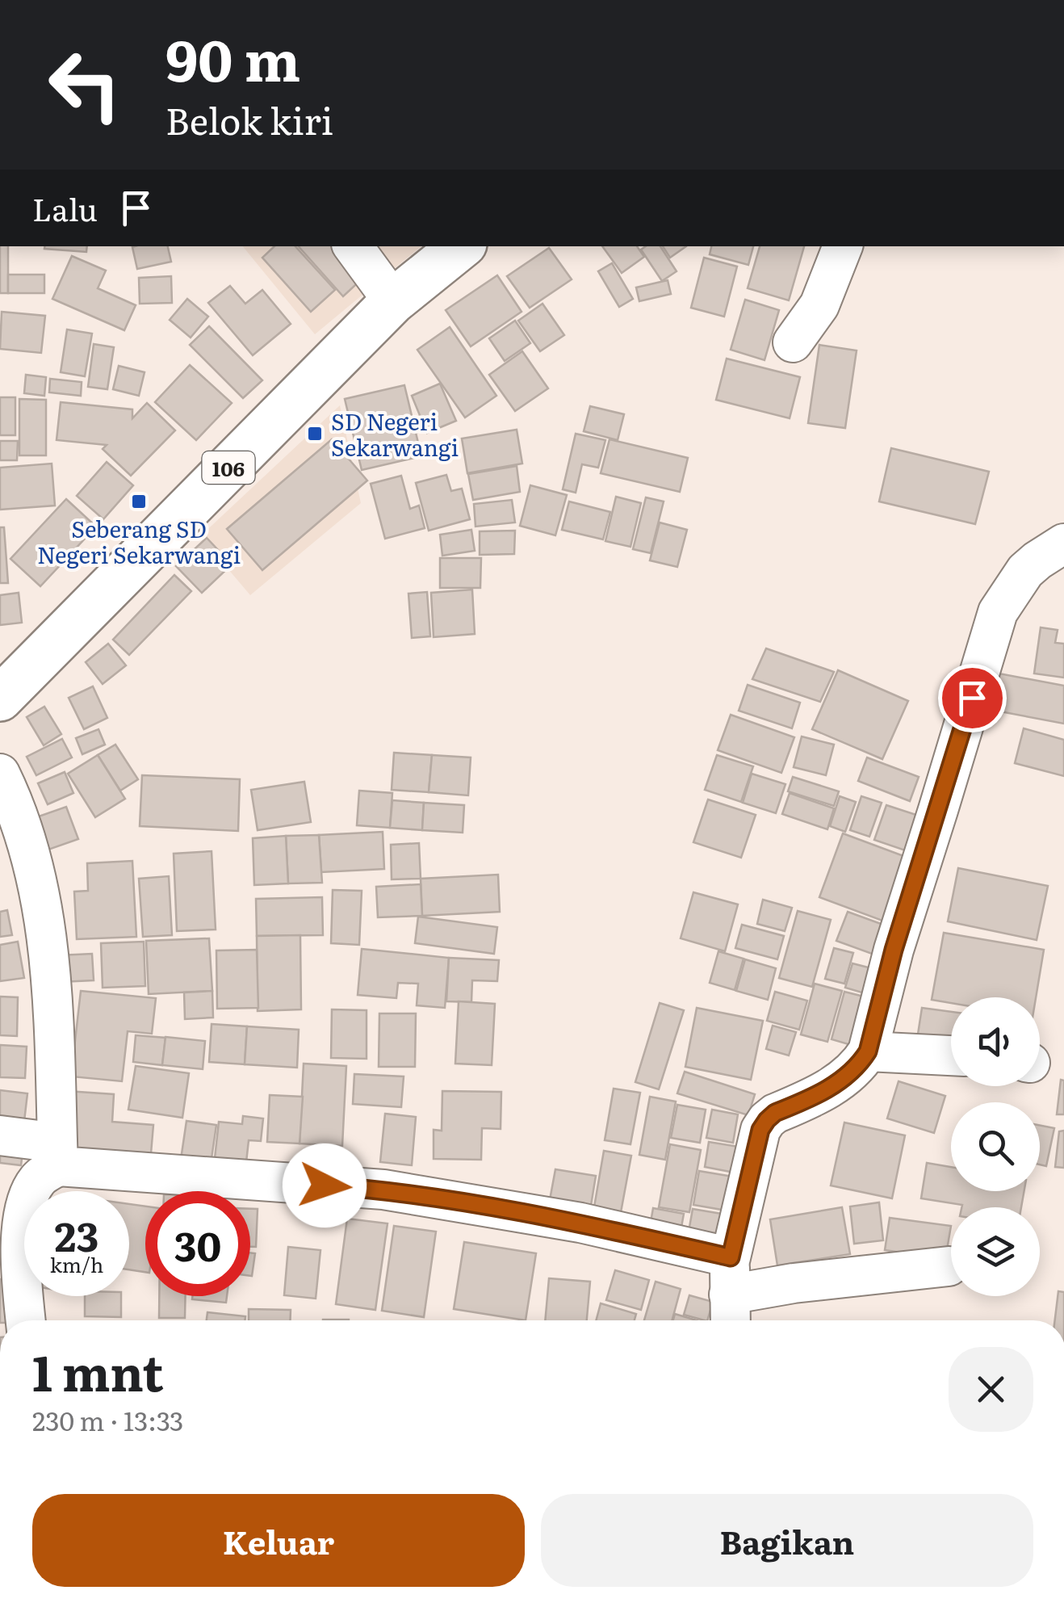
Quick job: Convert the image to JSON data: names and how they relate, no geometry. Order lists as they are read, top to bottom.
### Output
{
  "streets": {
    "main road": ["106"]
  },
  "places": {
    "transit": ["SD Negeri Sekarwangi", "Seberang SD Negeri Sekarwangi"]
  },
  "page": {
    "turn": ["90 m", "Belok kiri"],
    "then": "Lalu",
    "speed": "23 km/h",
    "limit": "30",
    "heading": ["1 mnt", "230 m · 13:33"],
    "buttons": ["Keluar", "Bagikan"]
  }
}
